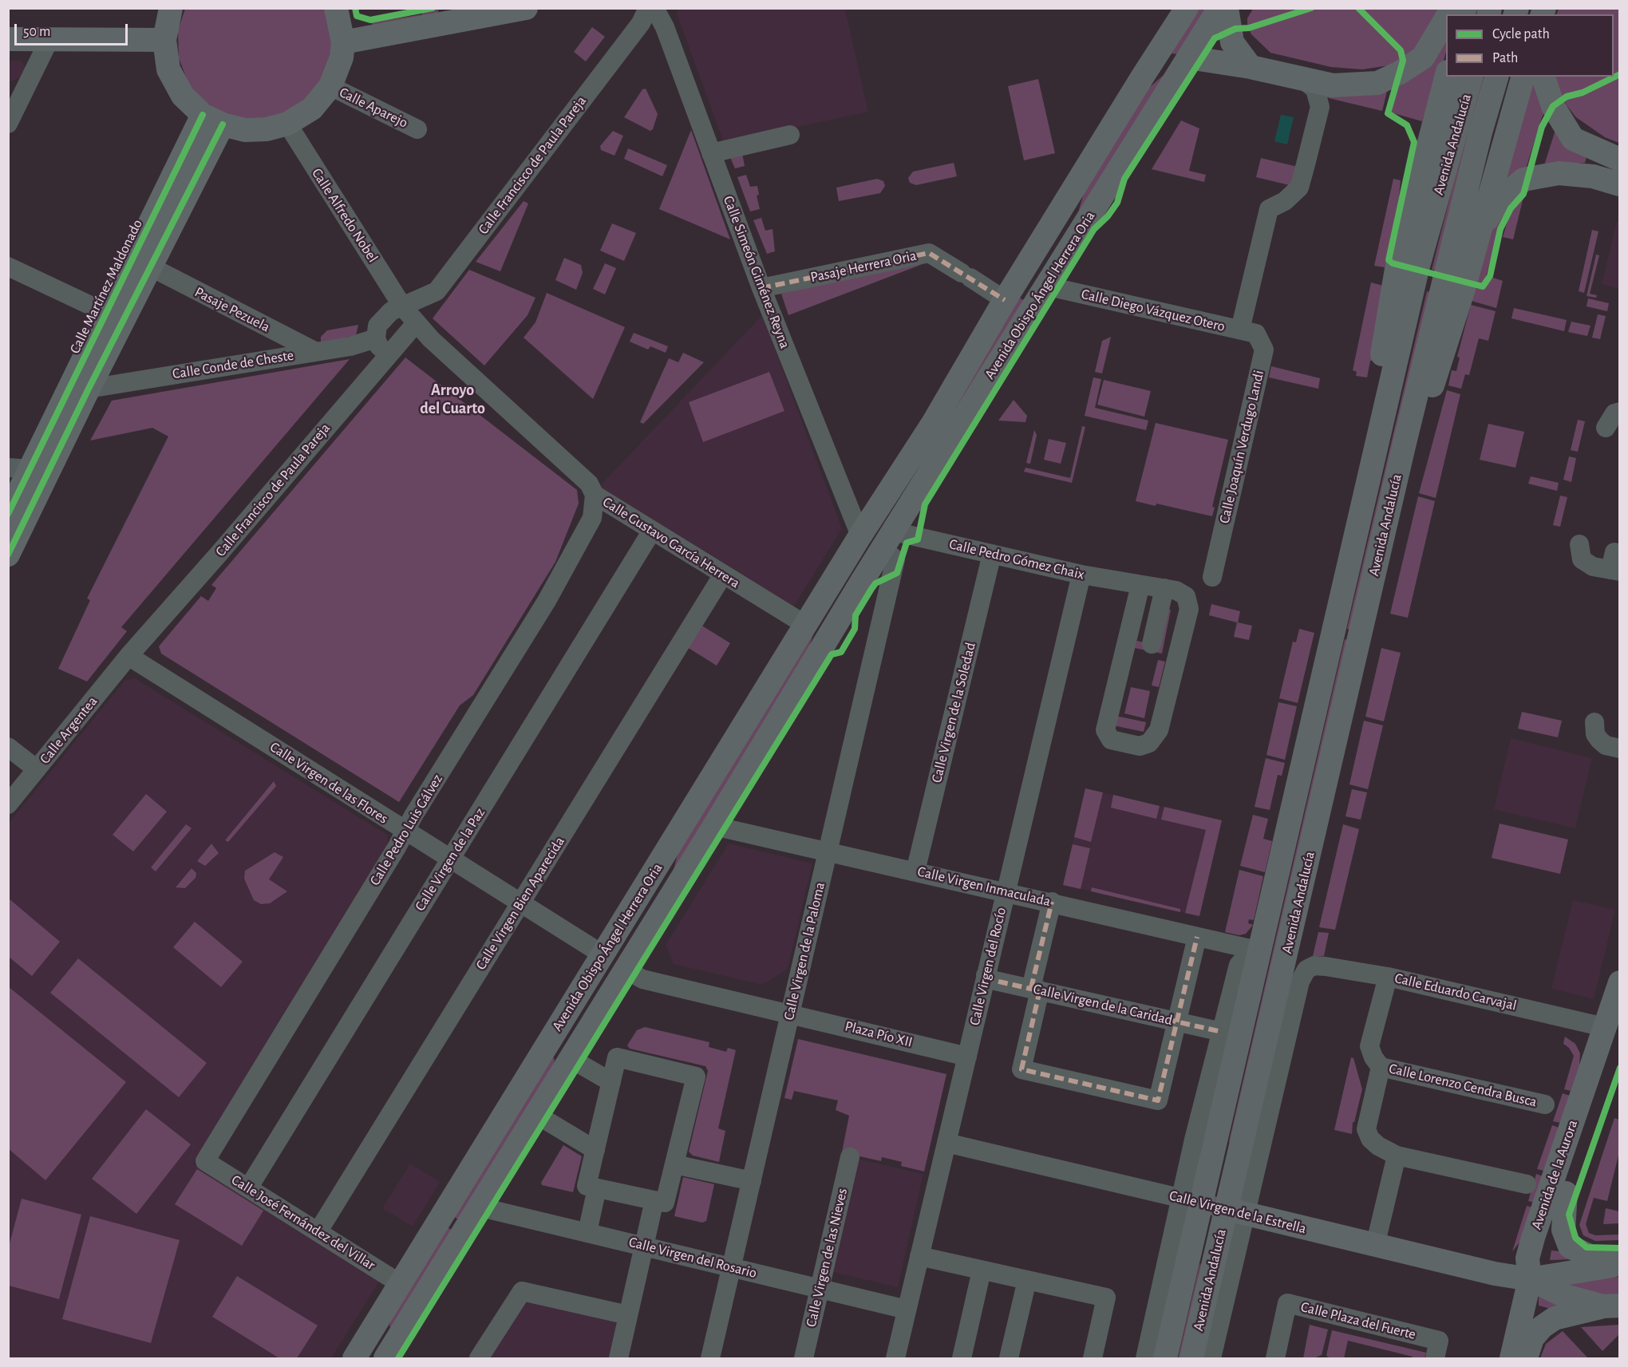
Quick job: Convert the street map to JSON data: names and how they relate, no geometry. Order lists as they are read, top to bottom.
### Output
{
  "streets": {
    "main road": [
      "Avenida Andalucía",
      "Calle Martínez Maldonado",
      "Avenida Obispo Ángel Herrera Oria",
      "Avenida de la Aurora",
      "Calle Virgen de la Estrella"
    ],
    "street": [
      "Calle Aparejo",
      "Calle Francisco de Paula Pareja",
      "Calle Alfredo Nobel",
      "Pasaje Herrera Oria",
      "Calle Simeón Giménez Reyna",
      "Pasaje Pezuela",
      "Calle Diego Vázquez Otero",
      "Calle Conde de Cheste",
      "Calle Joaquín Verdugo Landi",
      "Calle Gustavo García Herrera",
      "Calle Pedro Gómez Chaix",
      "Calle Virgen de la Soledad",
      "Calle Argentea",
      "Calle Virgen de las Flores",
      "Calle Pedro Luis Gálvez",
      "Calle Virgen de la Paz",
      "Calle Virgen Inmaculada",
      "Calle Virgen Bien Aparecida",
      "Calle Virgen de la Paloma",
      "Calle Virgen del Rocío",
      "Calle Eduardo Carvajal",
      "Calle Virgen de la Caridad",
      "Plaza Pío XII",
      "Calle Lorenzo Cendra Busca",
      "Calle José Fernández del Villar",
      "Calle Virgen del Rosario",
      "Calle Virgen de las Nieves",
      "Calle Plaza del Fuerte"
    ]
  },
  "crossings": [
    ["Avenida Andalucía", "Calle Virgen Inmaculada"],
    ["Avenida Andalucía", "Calle Eduardo Carvajal"],
    ["Avenida Andalucía", "Calle Virgen de la Caridad"],
    ["Avenida Andalucía", "Calle Virgen de la Estrella"],
    ["Calle Francisco de Paula Pareja", "Calle Alfredo Nobel"],
    ["Calle Francisco de Paula Pareja", "Calle Gustavo García Herrera"],
    ["Calle Francisco de Paula Pareja", "Calle Argentea"],
    ["Calle Francisco de Paula Pareja", "Calle Virgen de las Flores"],
    ["Calle Alfredo Nobel", "Calle Gustavo García Herrera"],
    ["Pasaje Herrera Oria", "Calle Simeón Giménez Reyna"],
    ["Pasaje Herrera Oria", "Avenida Obispo Ángel Herrera Oria"],
    ["Calle Simeón Giménez Reyna", "Avenida Obispo Ángel Herrera Oria"],
    ["Calle Martínez Maldonado", "Pasaje Pezuela"],
    ["Calle Martínez Maldonado", "Calle Conde de Cheste"],
    ["Avenida Obispo Ángel Herrera Oria", "Calle Diego Vázquez Otero"],
    ["Avenida Obispo Ángel Herrera Oria", "Calle Gustavo García Herrera"],
    ["Avenida Obispo Ángel Herrera Oria", "Calle Pedro Gómez Chaix"],
    ["Avenida Obispo Ángel Herrera Oria", "Calle Virgen de las Flores"],
    ["Avenida Obispo Ángel Herrera Oria", "Calle Virgen Inmaculada"],
    ["Avenida Obispo Ángel Herrera Oria", "Calle Virgen de la Paloma"],
    ["Avenida Obispo Ángel Herrera Oria", "Calle José Fernández del Villar"],
    ["Avenida Obispo Ángel Herrera Oria", "Calle Virgen del Rosario"],
    ["Pasaje Pezuela", "Calle Conde de Cheste"],
    ["Calle Diego Vázquez Otero", "Calle Joaquín Verdugo Landi"],
    ["Calle Gustavo García Herrera", "Calle Pedro Luis Gálvez"],
    ["Calle Gustavo García Herrera", "Calle Virgen de la Paz"],
    ["Calle Gustavo García Herrera", "Calle Virgen Bien Aparecida"],
    ["Calle Pedro Gómez Chaix", "Calle Virgen de la Soledad"],
    ["Calle Pedro Gómez Chaix", "Calle Virgen de la Paloma"],
    ["Calle Pedro Gómez Chaix", "Calle Virgen del Rocío"],
    ["Calle Virgen de la Soledad", "Calle Virgen Inmaculada"],
    ["Calle Argentea", "Calle Virgen de las Flores"],
    ["Calle Virgen de las Flores", "Calle Pedro Luis Gálvez"],
    ["Calle Virgen de las Flores", "Calle Virgen de la Paz"],
    ["Calle Virgen de las Flores", "Calle Virgen Bien Aparecida"],
    ["Calle Pedro Luis Gálvez", "Calle José Fernández del Villar"],
    ["Calle Virgen de la Paz", "Calle José Fernández del Villar"],
    ["Calle Virgen Inmaculada", "Calle Virgen de la Paloma"],
    ["Calle Virgen Inmaculada", "Calle Virgen del Rocío"],
    ["Calle Virgen Bien Aparecida", "Calle José Fernández del Villar"],
    ["Calle Virgen de la Paloma", "Plaza Pío XII"],
    ["Calle Virgen de la Paloma", "Calle Virgen del Rosario"],
    ["Calle Virgen del Rocío", "Calle Virgen de la Caridad"],
    ["Calle Virgen del Rocío", "Plaza Pío XII"],
    ["Calle Virgen del Rocío", "Calle Virgen de la Estrella"],
    ["Calle Virgen del Rocío", "Calle Virgen del Rosario"],
    ["Calle Eduardo Carvajal", "Avenida de la Aurora"],
    ["Avenida de la Aurora", "Calle Virgen de la Estrella"],
    ["Calle Virgen del Rosario", "Calle Virgen de las Nieves"]
  ],
  "districts": ["Arroyo del Cuarto"],
  "legend": ["Cycle path", "Path"],
  "scale_bar": "50 m"
}
